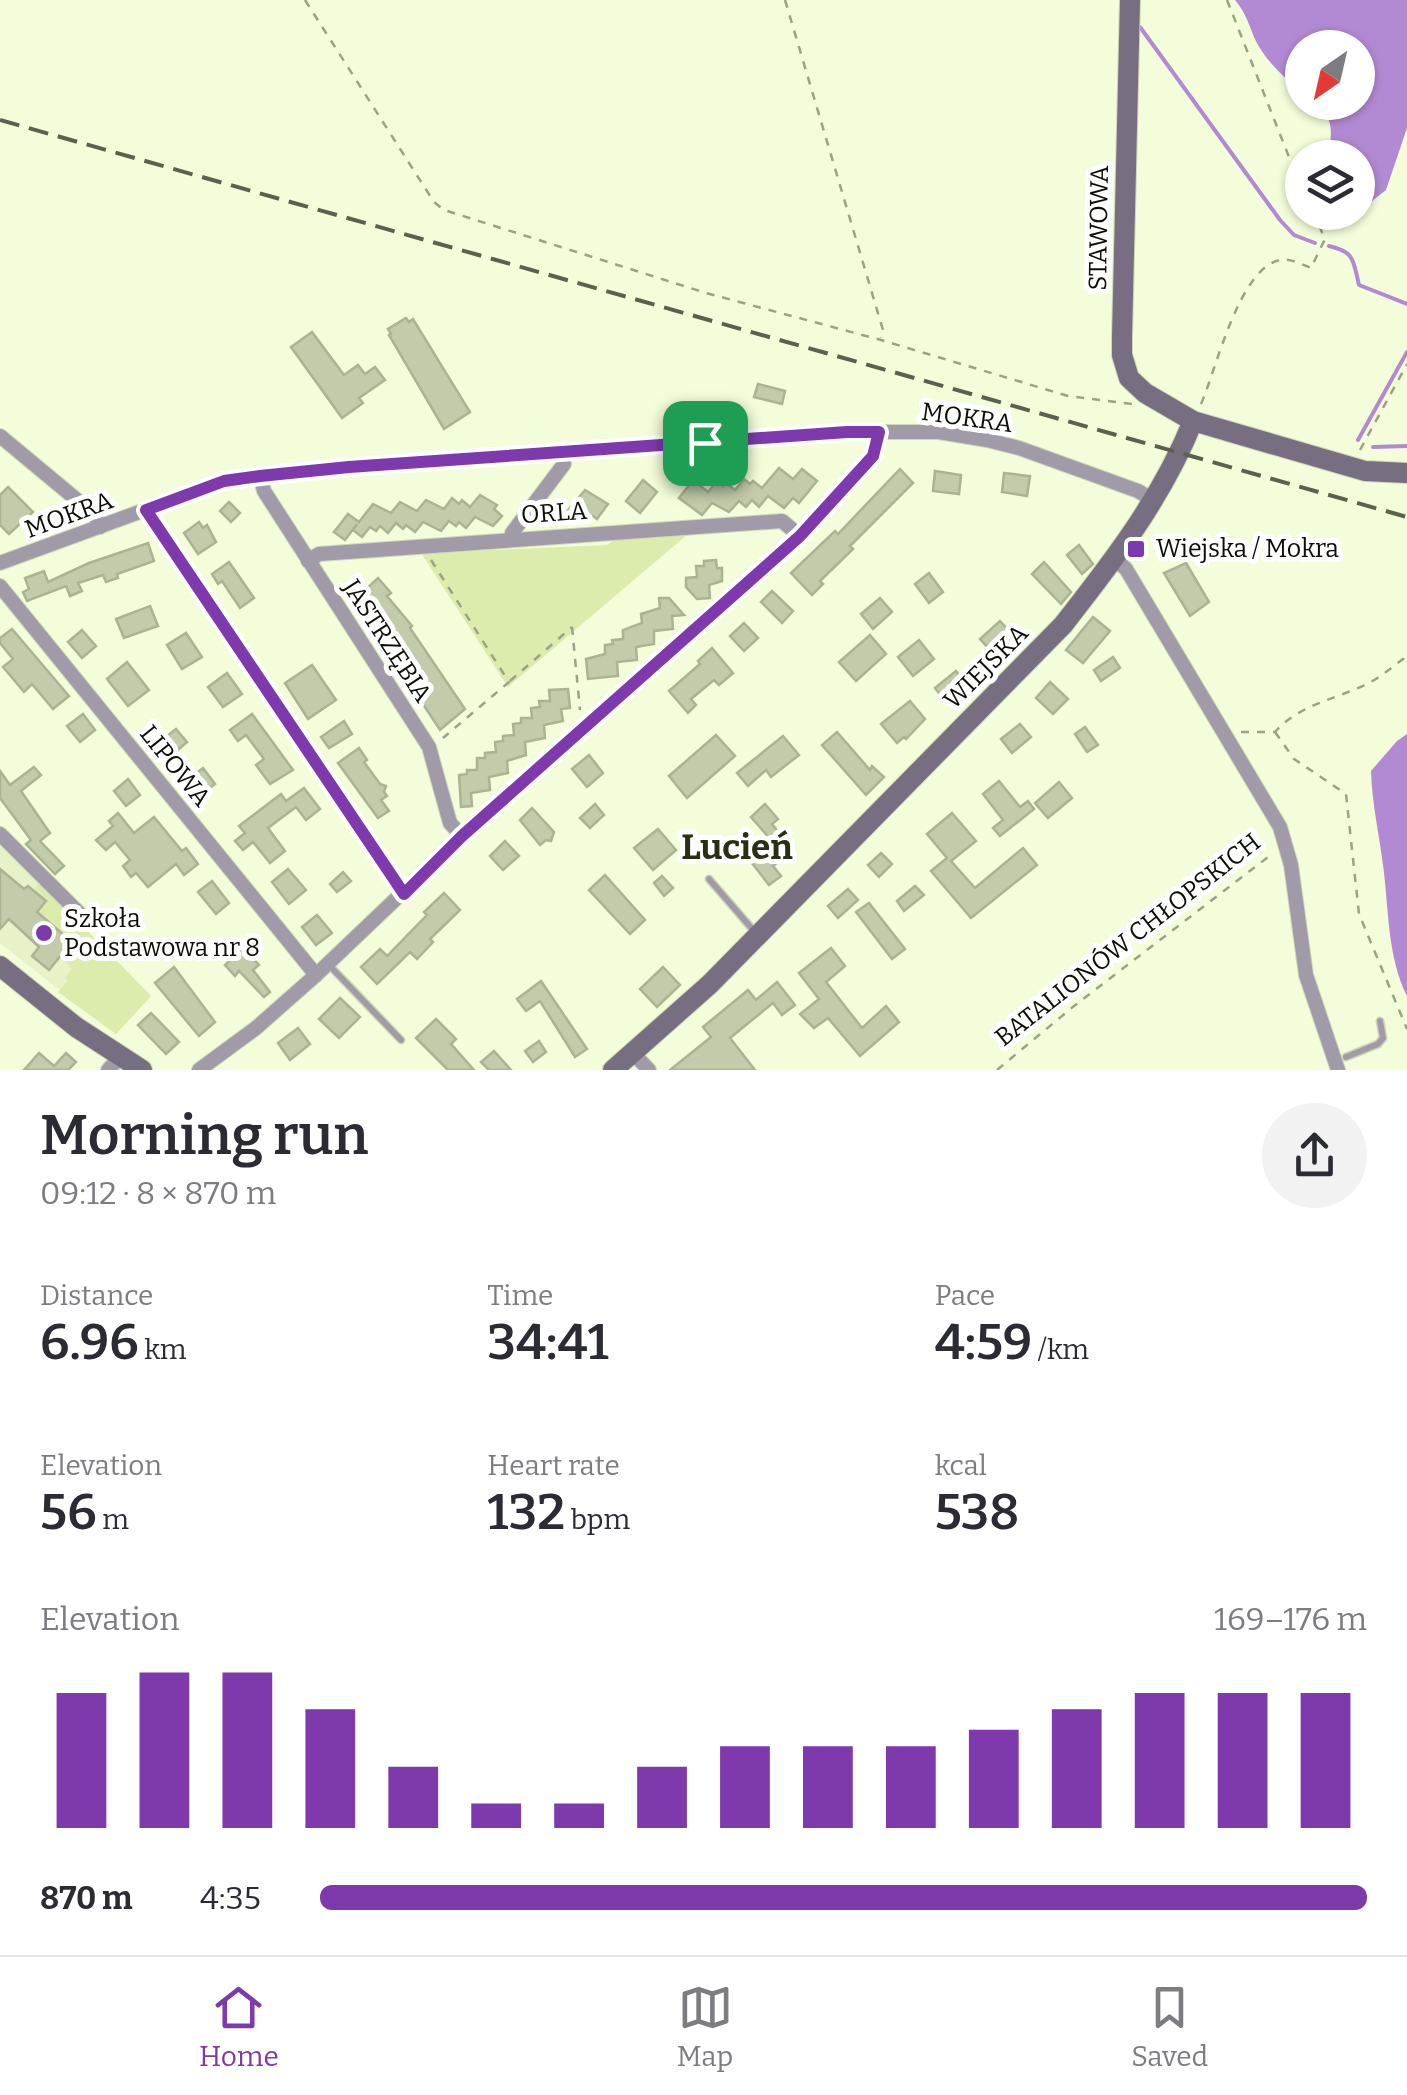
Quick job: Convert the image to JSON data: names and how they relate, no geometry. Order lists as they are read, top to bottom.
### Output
{
  "streets": {
    "street": [
      "STAWOWA",
      "MOKRA",
      "ORLA",
      "JASTRZĘBIA",
      "WIEJSKA",
      "LIPOWA",
      "BATALIONÓW CHŁOPSKICH"
    ]
  },
  "crossings": [
    ["MOKRA", "JASTRZĘBIA"],
    ["MOKRA", "WIEJSKA"],
    ["ORLA", "JASTRZĘBIA"],
    ["WIEJSKA", "BATALIONÓW CHŁOPSKICH"]
  ],
  "districts": ["Lucień"],
  "places": {
    "transit": ["Wiejska / Mokra"],
    "other": ["Szkoła Podstawowa nr 8"]
  },
  "north": "bottom left",
  "page": {
    "heading": ["Morning run", "09:12 · 8 × 870 m"],
    "stats": [
      ["Distance", "6.96 km"],
      ["Time", "34:41"],
      ["Pace", "4:59 /km"],
      ["Elevation", "56 m"],
      ["Heart rate", "132 bpm"],
      ["kcal", "538"]
    ],
    "chart": ["Elevation", "169–176 m"],
    "list": [
      {
        "name": "870 m",
        "note": "4:35"
      }
    ],
    "tabs": ["Home", "Map", "Saved"]
  }
}
